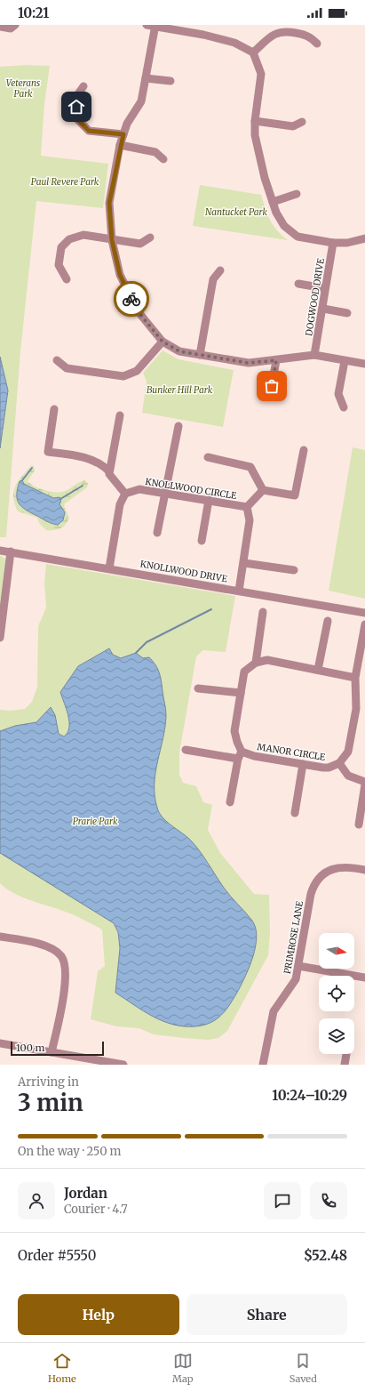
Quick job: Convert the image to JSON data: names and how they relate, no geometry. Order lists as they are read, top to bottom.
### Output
{
  "streets": {
    "street": [
      "DOGWOOD DRIVE",
      "KNOLLWOOD CIRCLE",
      "KNOLLWOOD DRIVE",
      "MANOR CIRCLE",
      "PRIMROSE LANE"
    ]
  },
  "crossings": [
    ["KNOLLWOOD CIRCLE", "KNOLLWOOD DRIVE"]
  ],
  "parks": [
    "Veterans Park",
    "Paul Revere Park",
    "Nantucket Park",
    "Bunker Hill Park",
    "Prarie Park"
  ],
  "scale_bar": "100 m",
  "north": "right",
  "page": {
    "status": "10:21",
    "scale": "100 m",
    "heading": ["3 min", "Arriving in", "10:24–10:29"],
    "panel": [
      "Jordan",
      "Courier · 4.7",
      "Order #5550",
      "$52.48"
    ],
    "bar": "On the way · 250 m",
    "buttons": ["Help", "Share"],
    "tabs": ["Home", "Map", "Saved"]
  }
}
